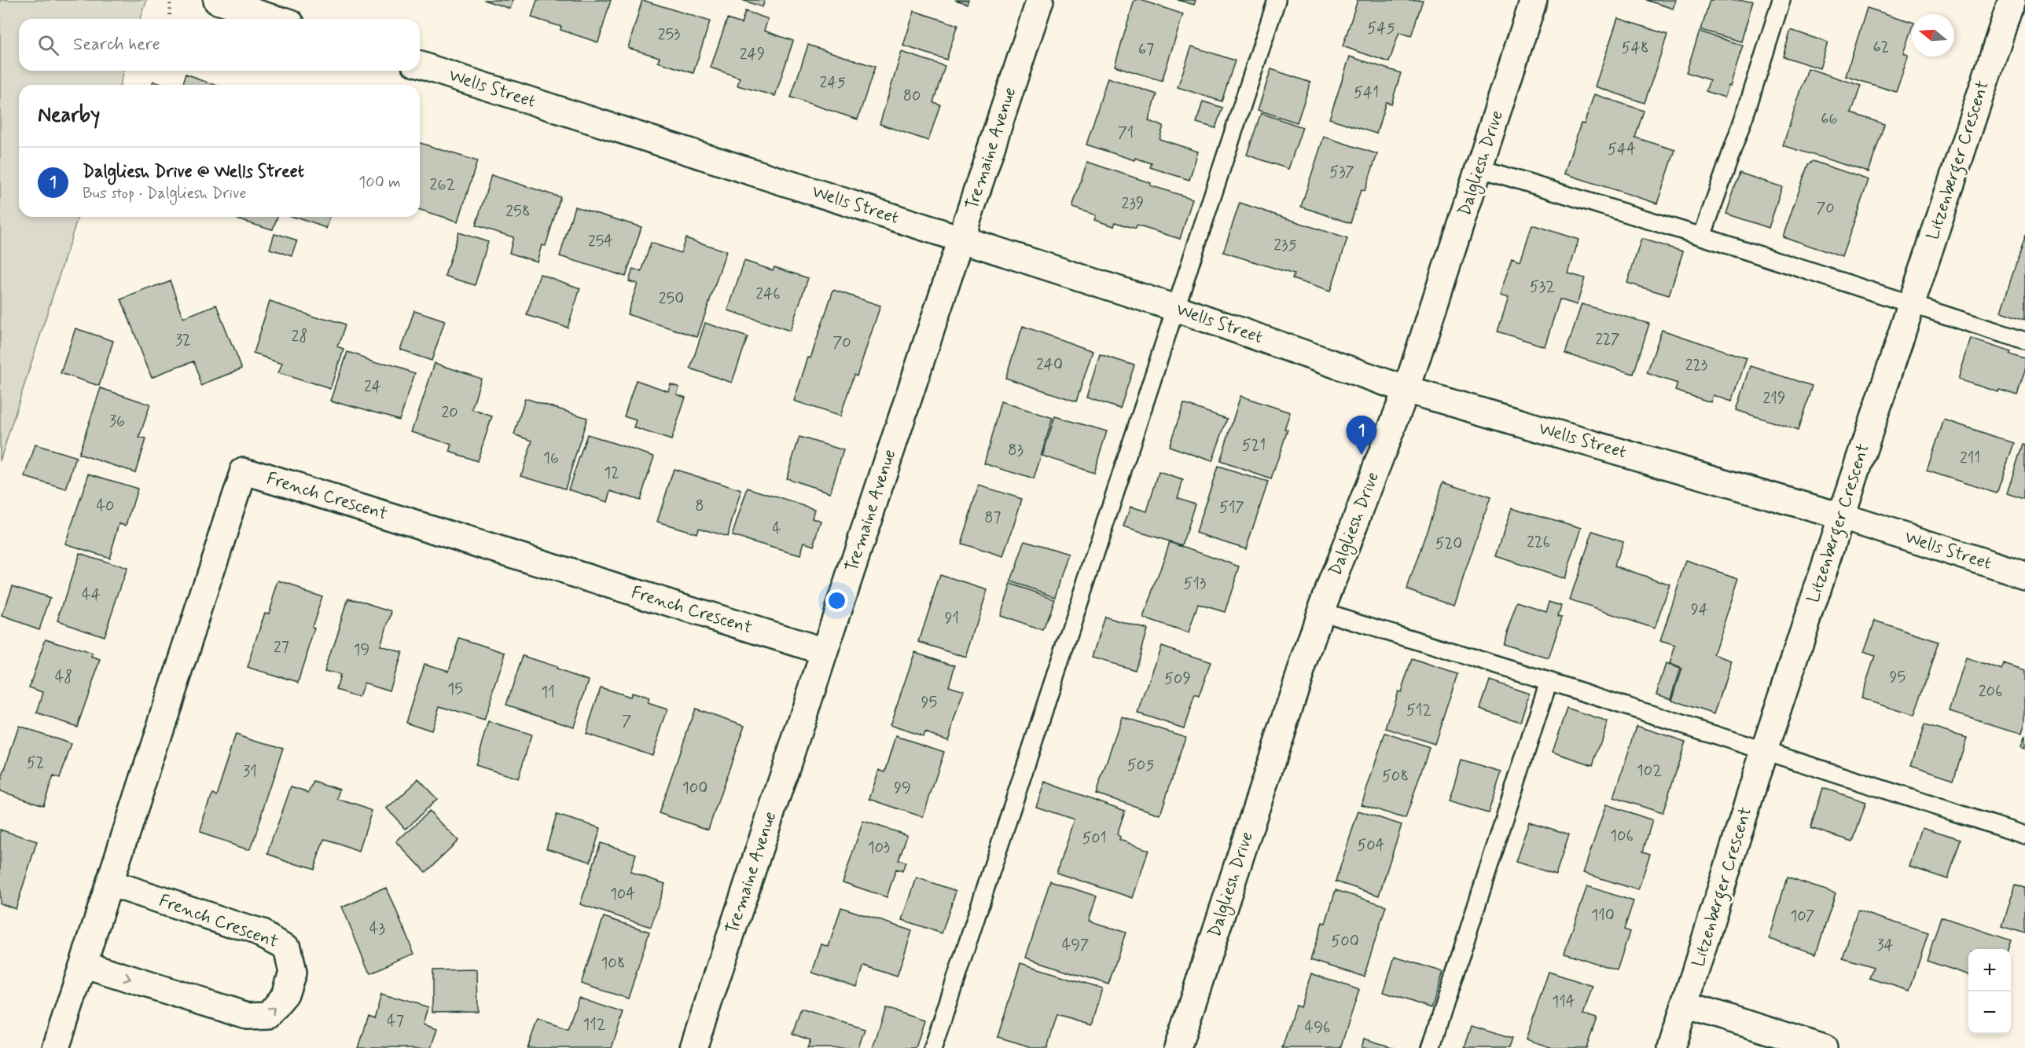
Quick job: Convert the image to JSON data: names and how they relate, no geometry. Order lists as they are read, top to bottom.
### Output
{
  "streets": {
    "street": [
      "Wells Street",
      "Tremaine Avenue",
      "Litzenberger Crescent",
      "Dalgliesh Drive",
      "French Crescent"
    ]
  },
  "crossings": [
    ["Wells Street", "Tremaine Avenue"],
    ["Wells Street", "Litzenberger Crescent"],
    ["Wells Street", "Dalgliesh Drive"],
    ["Tremaine Avenue", "French Crescent"]
  ],
  "house_numbers": [
    "545",
    "253",
    "62",
    "548",
    "67",
    "249",
    "245",
    "541",
    "80",
    "66",
    "71",
    "544",
    "537",
    "262",
    "239",
    "70",
    "258",
    "254",
    "235",
    "532",
    "246",
    "250",
    "28",
    "227",
    "32",
    "70",
    "240",
    "223",
    "24",
    "219",
    "20",
    "36",
    "521",
    "83",
    "16",
    "211",
    "12",
    "40",
    "8",
    "517",
    "87",
    "4",
    "226",
    "520",
    "513",
    "44",
    "94",
    "91",
    "27",
    "19",
    "48",
    "95",
    "509",
    "15",
    "206",
    "11",
    "95",
    "512",
    "7",
    "52",
    "505",
    "102",
    "31",
    "508",
    "100",
    "99",
    "106",
    "501",
    "504",
    "103",
    "104",
    "110",
    "107",
    "43",
    "500",
    "497",
    "34",
    "108",
    "114",
    "47",
    "112",
    "496"
  ],
  "north": "left",
  "page": {
    "search": "Search here",
    "heading": "Nearby",
    "list": [
      {
        "mark": "1",
        "name": "Dalgliesh Drive @ Wells Street",
        "note": "Bus stop · Dalgliesh Drive",
        "value": "100 m"
      }
    ],
    "pins": "1",
    "map_buttons": ["+", "−"]
  }
}
